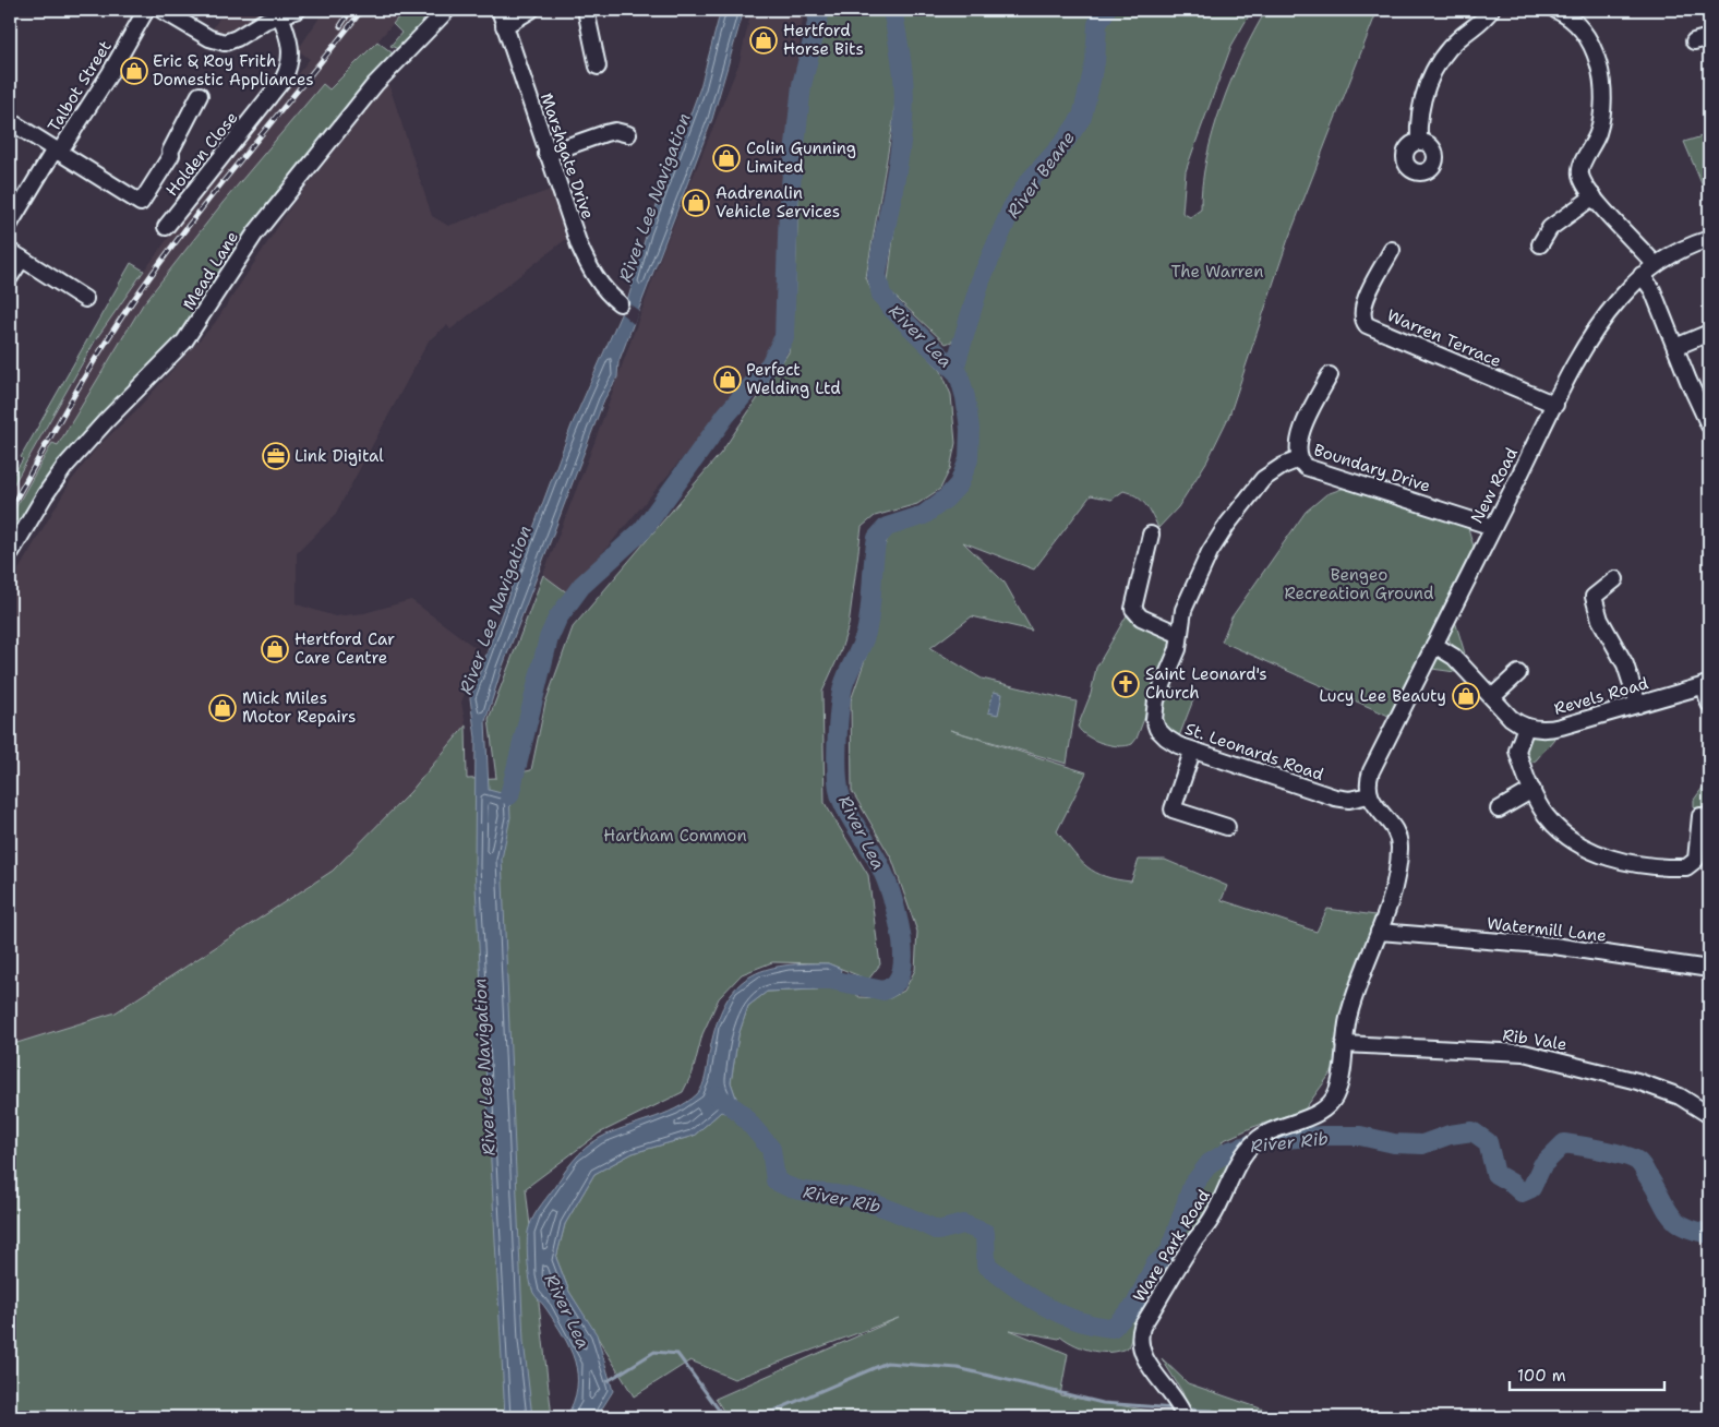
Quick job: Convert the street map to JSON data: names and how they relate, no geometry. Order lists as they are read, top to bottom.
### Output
{
  "streets": {
    "street": [
      "Talbot Street",
      "Holden Close",
      "Marshgate Drive",
      "Mead Lane",
      "Warren Terrace",
      "Boundary Drive",
      "New Road",
      "Revels Road",
      "St. Leonards Road",
      "Watermill Lane",
      "Rib Vale",
      "Ware Park Road"
    ]
  },
  "crossings": [
    ["Warren Terrace", "New Road"],
    ["Boundary Drive", "New Road"],
    ["Boundary Drive", "St. Leonards Road"],
    ["New Road", "St. Leonards Road"],
    ["New Road", "Ware Park Road"],
    ["St. Leonards Road", "Ware Park Road"],
    ["Watermill Lane", "Ware Park Road"],
    ["Rib Vale", "Ware Park Road"]
  ],
  "water": [
    "River Beane",
    "River Lee Navigation",
    "River Lea",
    "River Rib"
  ],
  "parks": ["The Warren", "Bengeo Recreation Ground", "Hartham Common"],
  "places": {
    "shop": [
      "Hertford Horse Bits",
      "Eric & Roy Frith Domestic Appliances",
      "Colin Gunning Limited",
      "Aadrenalin Vehicle Services",
      "Perfect Welding Ltd",
      "Hertford Car Care Centre",
      "Lucy Lee Beauty",
      "Mick Miles Motor Repairs"
    ],
    "office": ["Link Digital"],
    "church": ["Saint Leonard's Church"]
  },
  "scale_bar": "100 m"
}
